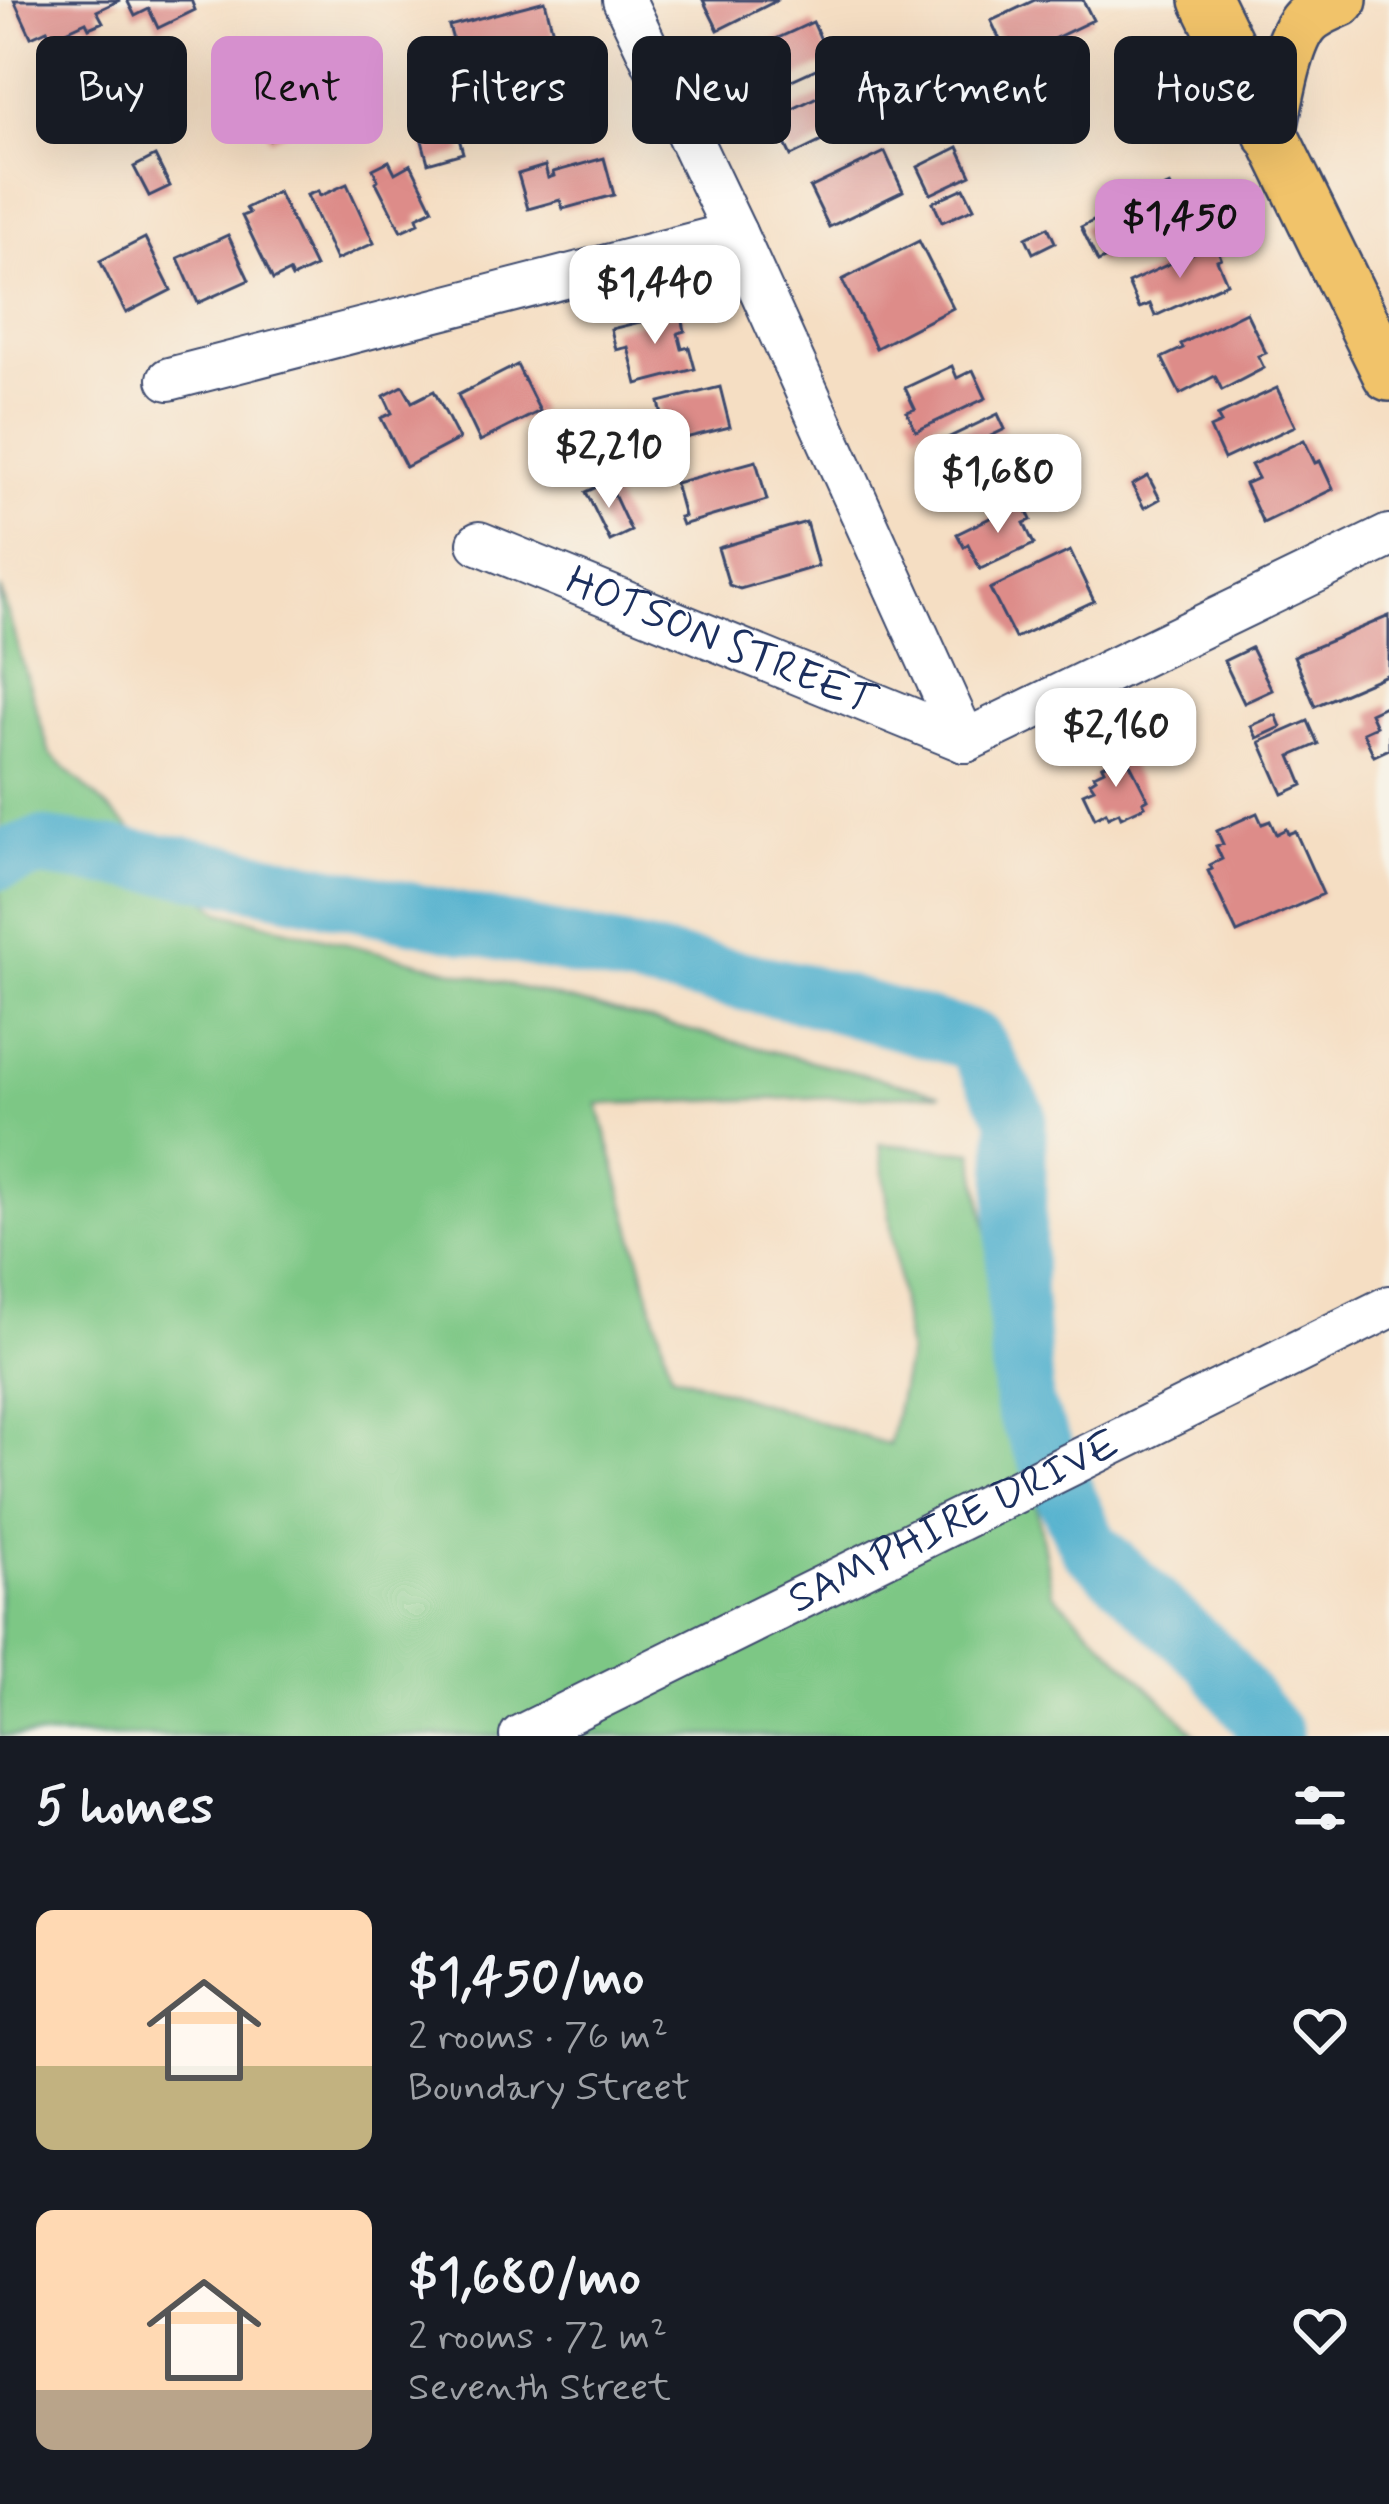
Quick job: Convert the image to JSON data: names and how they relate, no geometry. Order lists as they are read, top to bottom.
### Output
{
  "streets": {
    "street": ["HOTSON STREET", "SAMPHIRE DRIVE"]
  },
  "page": {
    "chip": [
      "Buy",
      "Rent",
      "Filters",
      "New",
      "Apartment",
      "House"
    ],
    "price": [
      "$1,450",
      "$1,440",
      "$2,210",
      "$1,680",
      "$2,160"
    ],
    "heading": "5 homes",
    "list": [
      {
        "name": "$1,450/mo",
        "note": "2 rooms · 76 m² · Boundary Street"
      },
      {
        "name": "$1,680/mo",
        "note": "2 rooms · 72 m² · Seventh Street"
      }
    ]
  }
}
